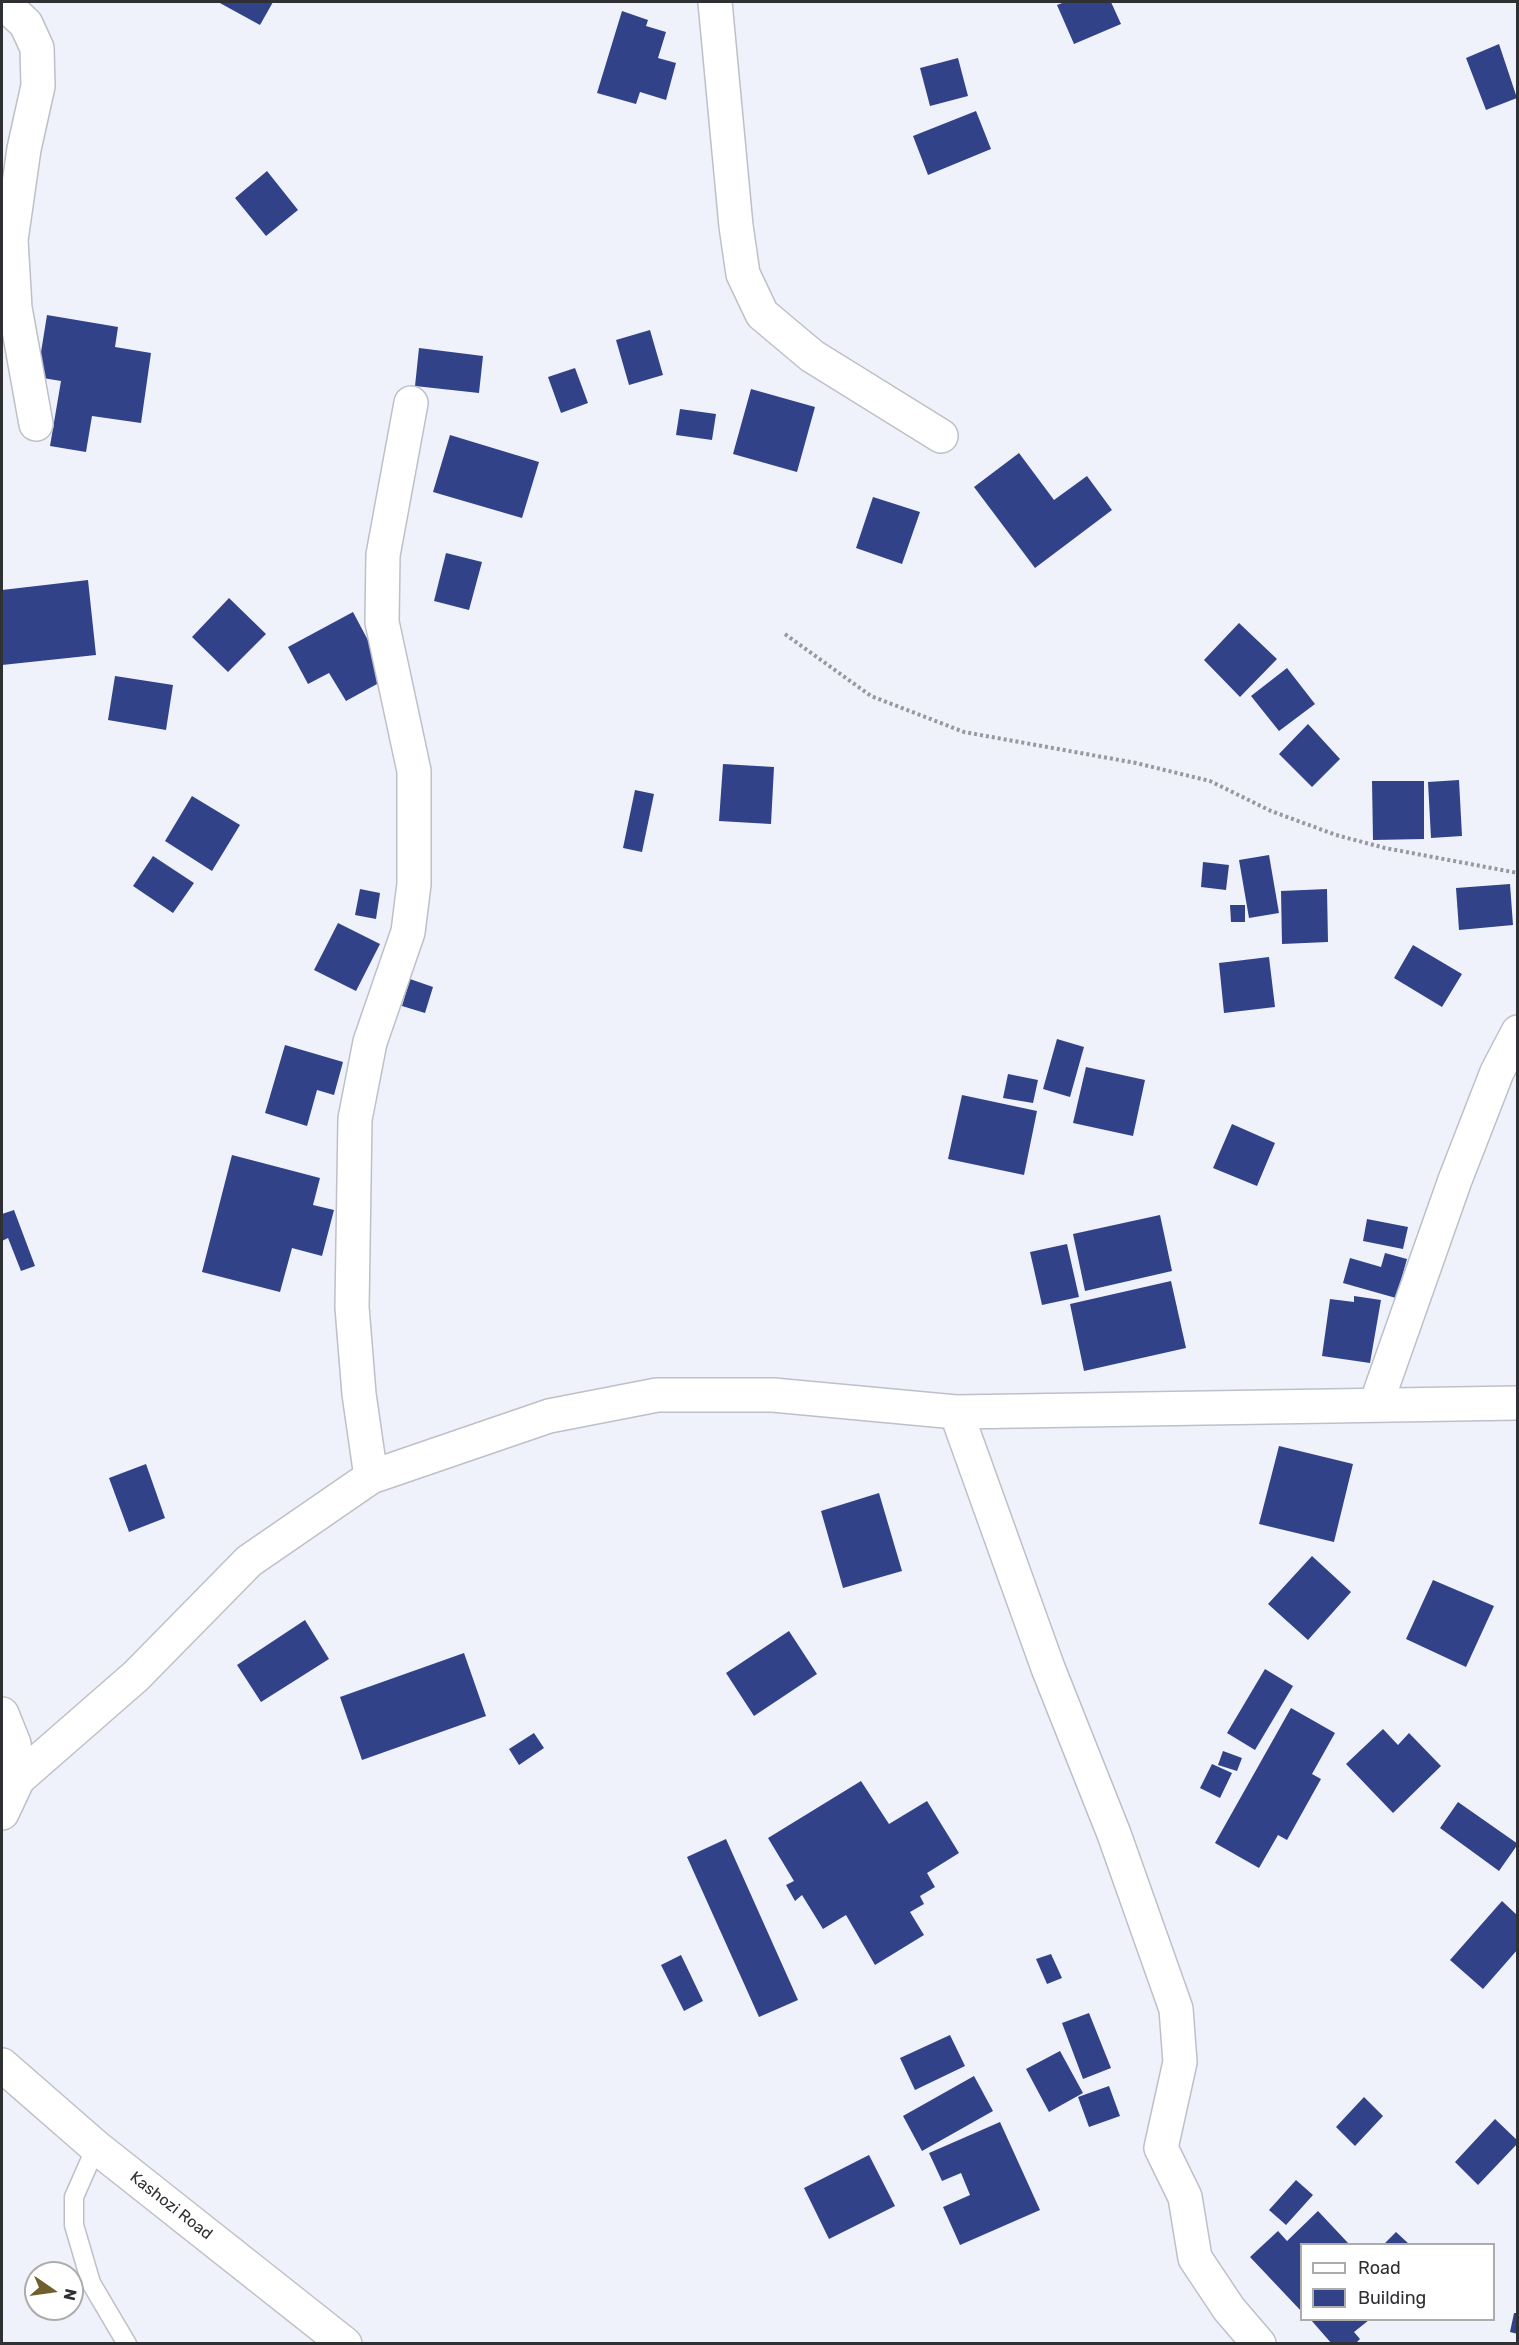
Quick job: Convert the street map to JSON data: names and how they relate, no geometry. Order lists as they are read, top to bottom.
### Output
{
  "streets": {
    "street": ["Kashozi Road"]
  },
  "legend": ["Road", "Building"],
  "north": "right"
}
